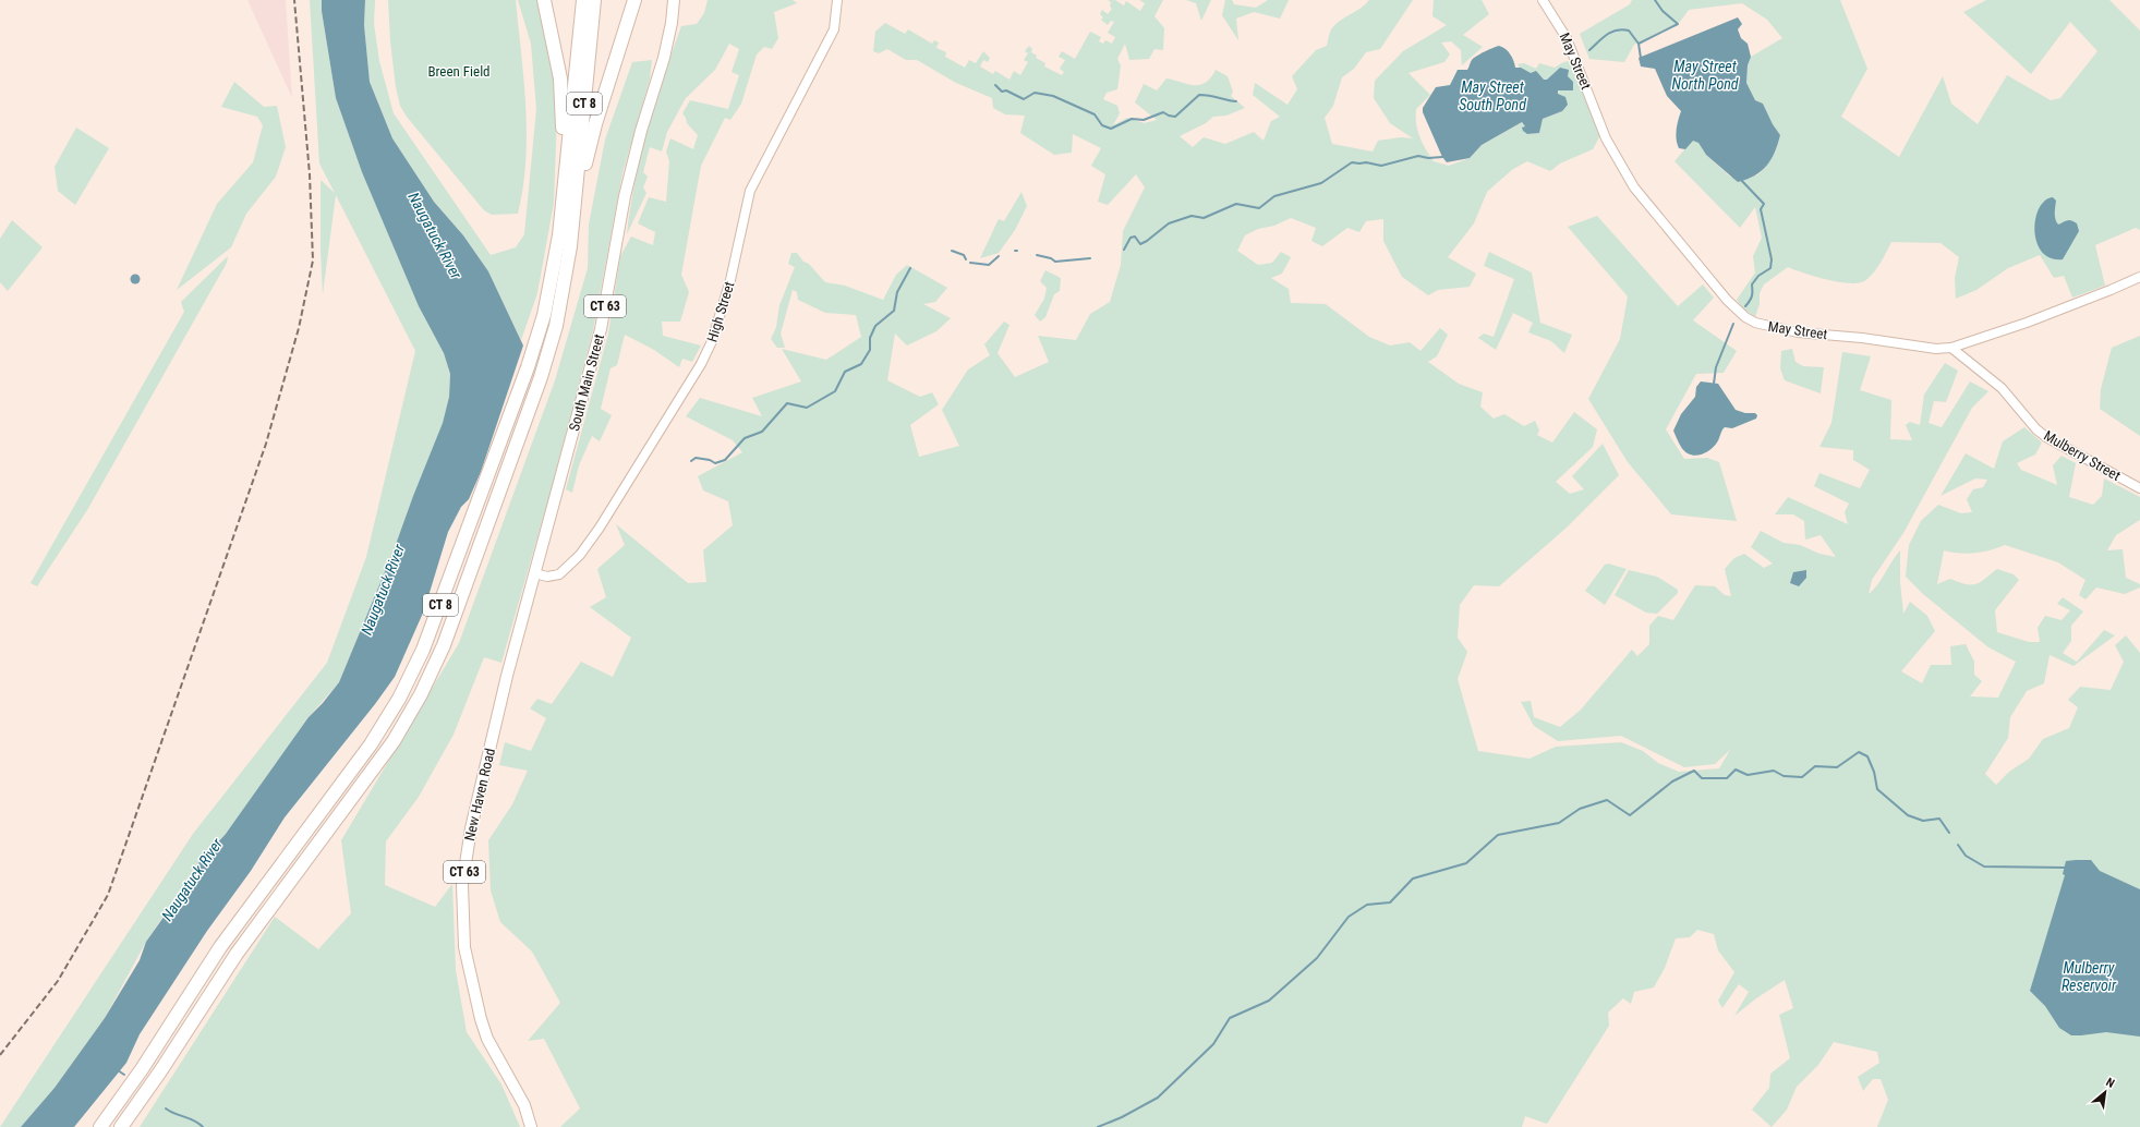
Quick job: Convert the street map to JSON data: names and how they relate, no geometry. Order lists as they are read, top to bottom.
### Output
{
  "streets": {
    "highway": ["CT 8"],
    "main road": ["CT 63", "South Main Street", "New Haven Road"],
    "street": ["May Street", "High Street", "Mulberry Street"]
  },
  "crossings": [
    ["May Street", "Mulberry Street"],
    ["High Street", "South Main Street"],
    ["South Main Street", "New Haven Road"]
  ],
  "water": [
    "May Street North Pond",
    "May Street South Pond",
    "Naugatuck River",
    "Mulberry Reservoir"
  ],
  "parks": ["Breen Field"],
  "north": "top right"
}
